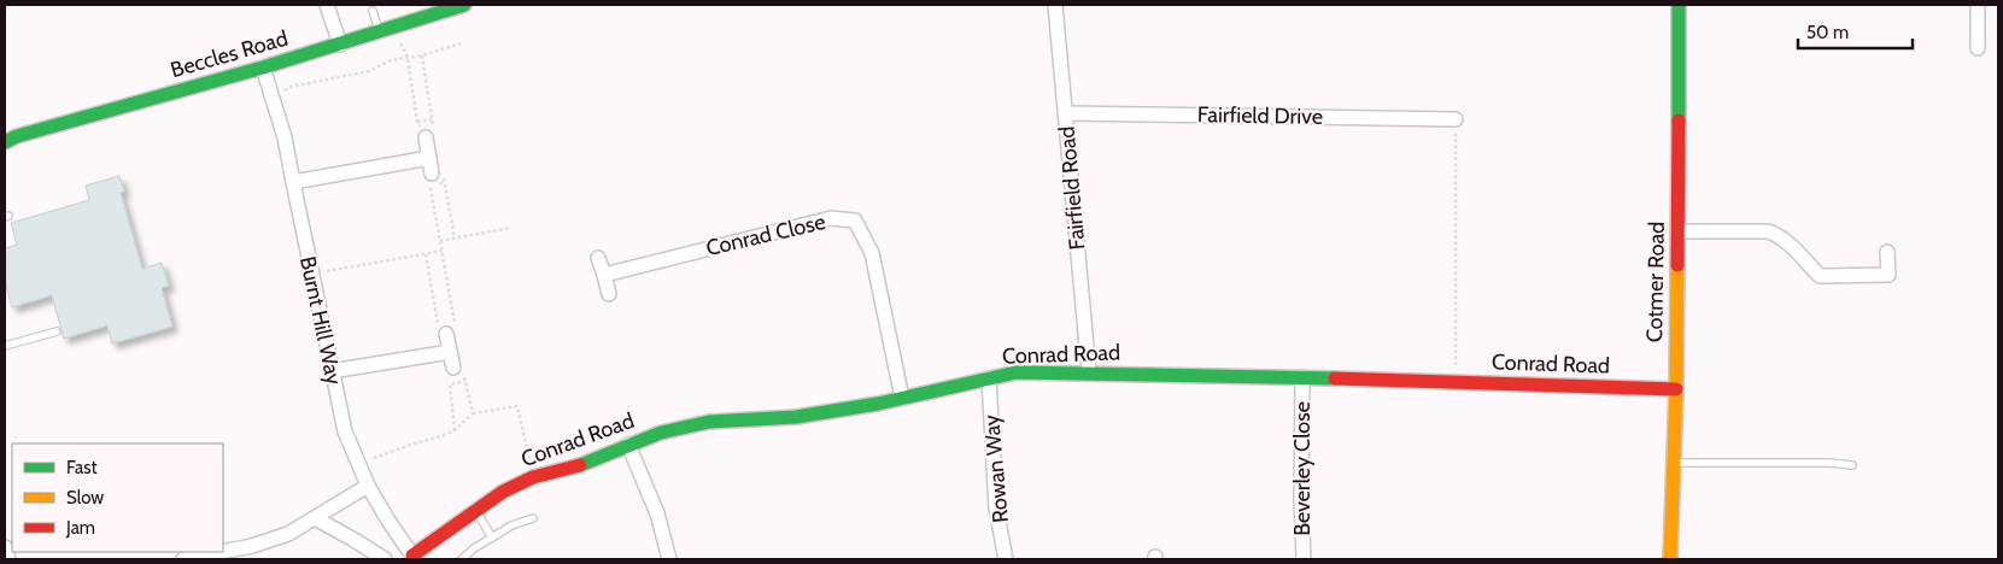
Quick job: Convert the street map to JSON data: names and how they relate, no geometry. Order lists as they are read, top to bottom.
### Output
{
  "streets": {
    "main road": ["Beccles Road", "Cotmer Road", "Conrad Road"],
    "street": [
      "Fairfield Drive",
      "Fairfield Road",
      "Conrad Close",
      "Burnt Hill Way",
      "Rowan Way",
      "Beverley Close"
    ]
  },
  "crossings": [
    ["Beccles Road", "Burnt Hill Way"],
    ["Fairfield Drive", "Fairfield Road"],
    ["Fairfield Road", "Conrad Road"],
    ["Conrad Close", "Conrad Road"],
    ["Cotmer Road", "Conrad Road"],
    ["Burnt Hill Way", "Conrad Road"],
    ["Conrad Road", "Rowan Way"],
    ["Conrad Road", "Beverley Close"]
  ],
  "legend": ["Fast", "Slow", "Jam"],
  "scale_bar": "50 m"
}
